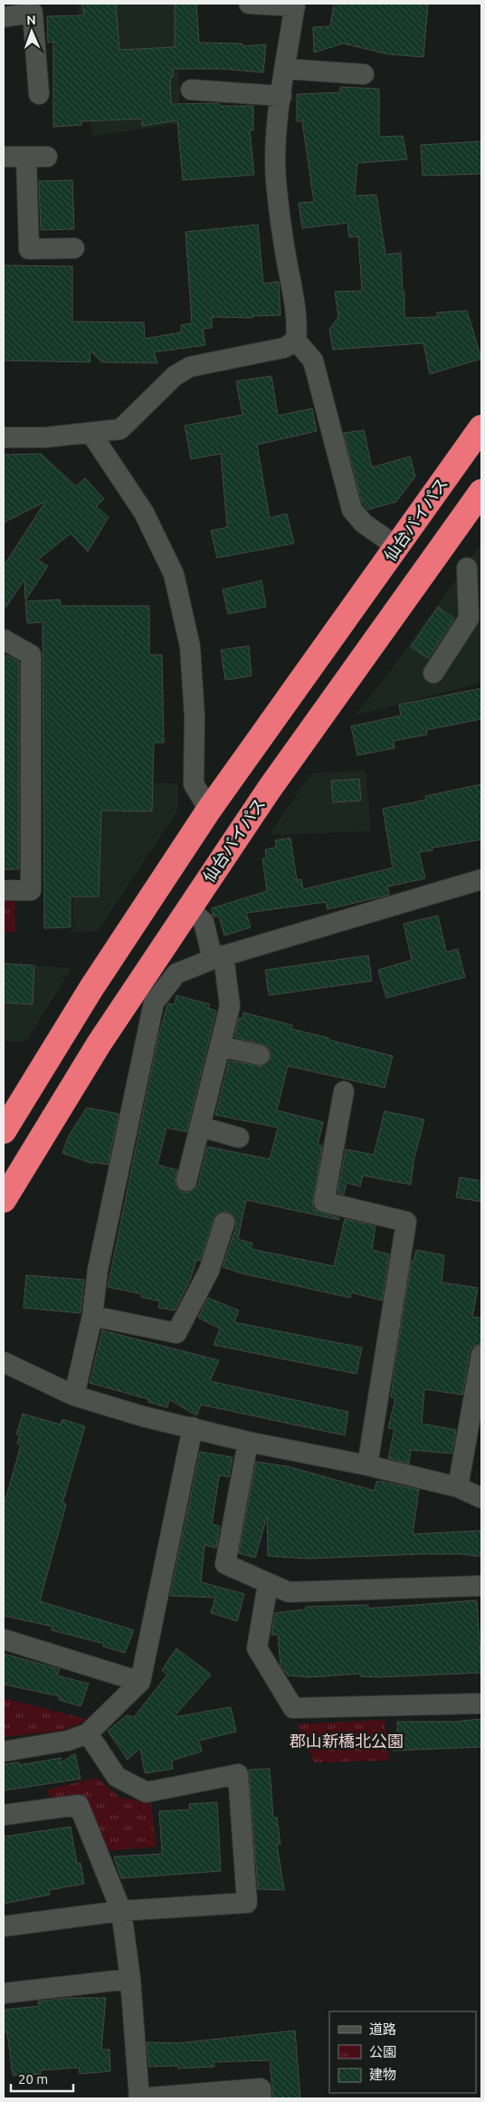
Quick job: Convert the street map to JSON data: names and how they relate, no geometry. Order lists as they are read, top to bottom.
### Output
{
  "streets": {
    "highway": ["仙台バイパス"]
  },
  "parks": ["郡山新橋北公園"],
  "legend": ["道路", "公園", "建物"],
  "scale_bar": "20 m",
  "north": "top"
}
